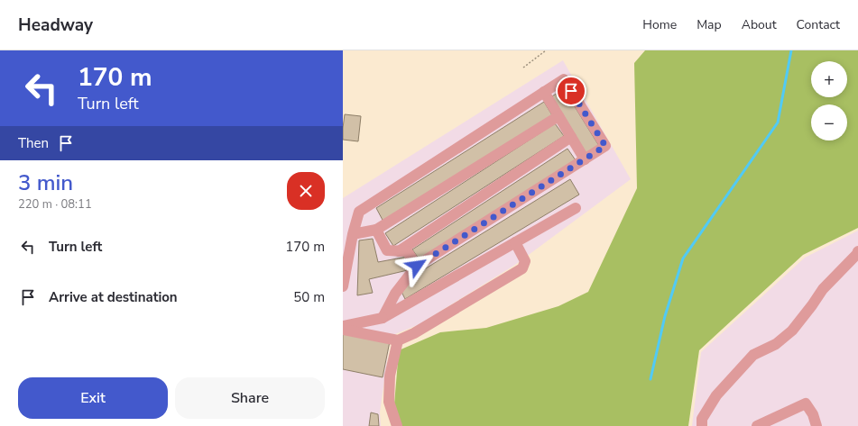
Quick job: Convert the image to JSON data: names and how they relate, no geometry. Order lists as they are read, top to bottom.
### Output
{
  "page": {
    "header": "Headway",
    "nav": [
      "Home",
      "Map",
      "About",
      "Contact"
    ],
    "turn": ["170 m", "Turn left"],
    "map_buttons": ["+", "−"],
    "then": "Then",
    "heading": ["3 min", "220 m · 08:11"],
    "list": [
      {
        "name": "Turn left",
        "value": "170 m"
      },
      {
        "name": "Arrive at destination",
        "value": "50 m"
      }
    ],
    "buttons": ["Exit", "Share"]
  }
}
